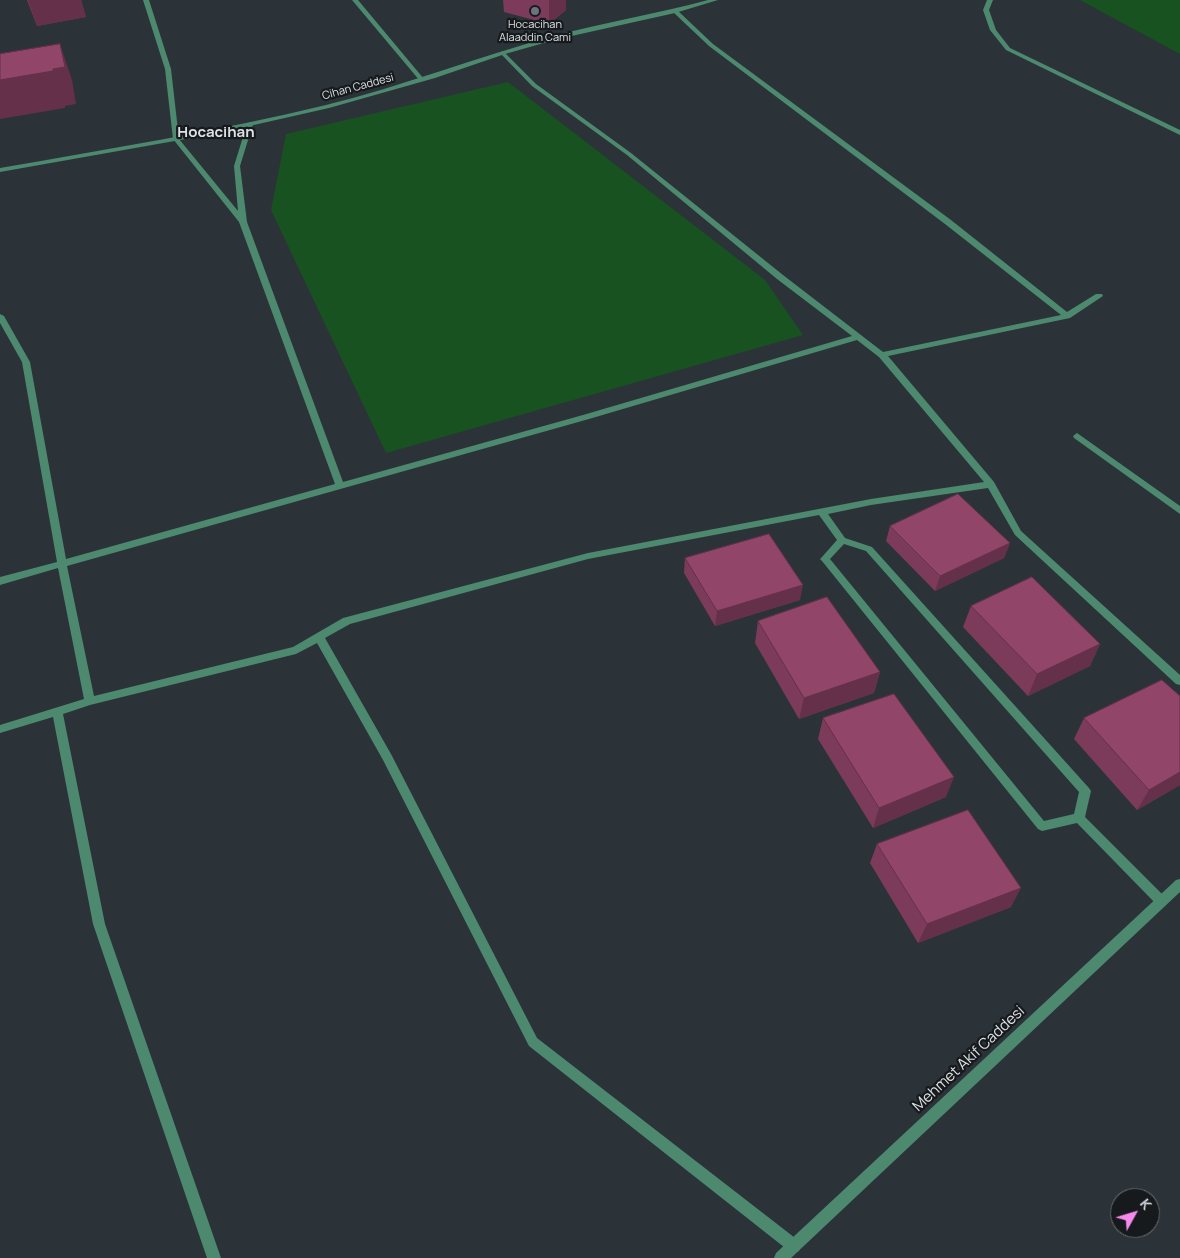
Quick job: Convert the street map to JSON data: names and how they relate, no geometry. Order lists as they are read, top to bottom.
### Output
{
  "streets": {
    "street": ["Cihan Caddesi", "Mehmet Akif Caddesi"]
  },
  "districts": ["Hocacihan"],
  "places": ["Hocacihan Alaaddin Cami"],
  "north": "top right"
}
